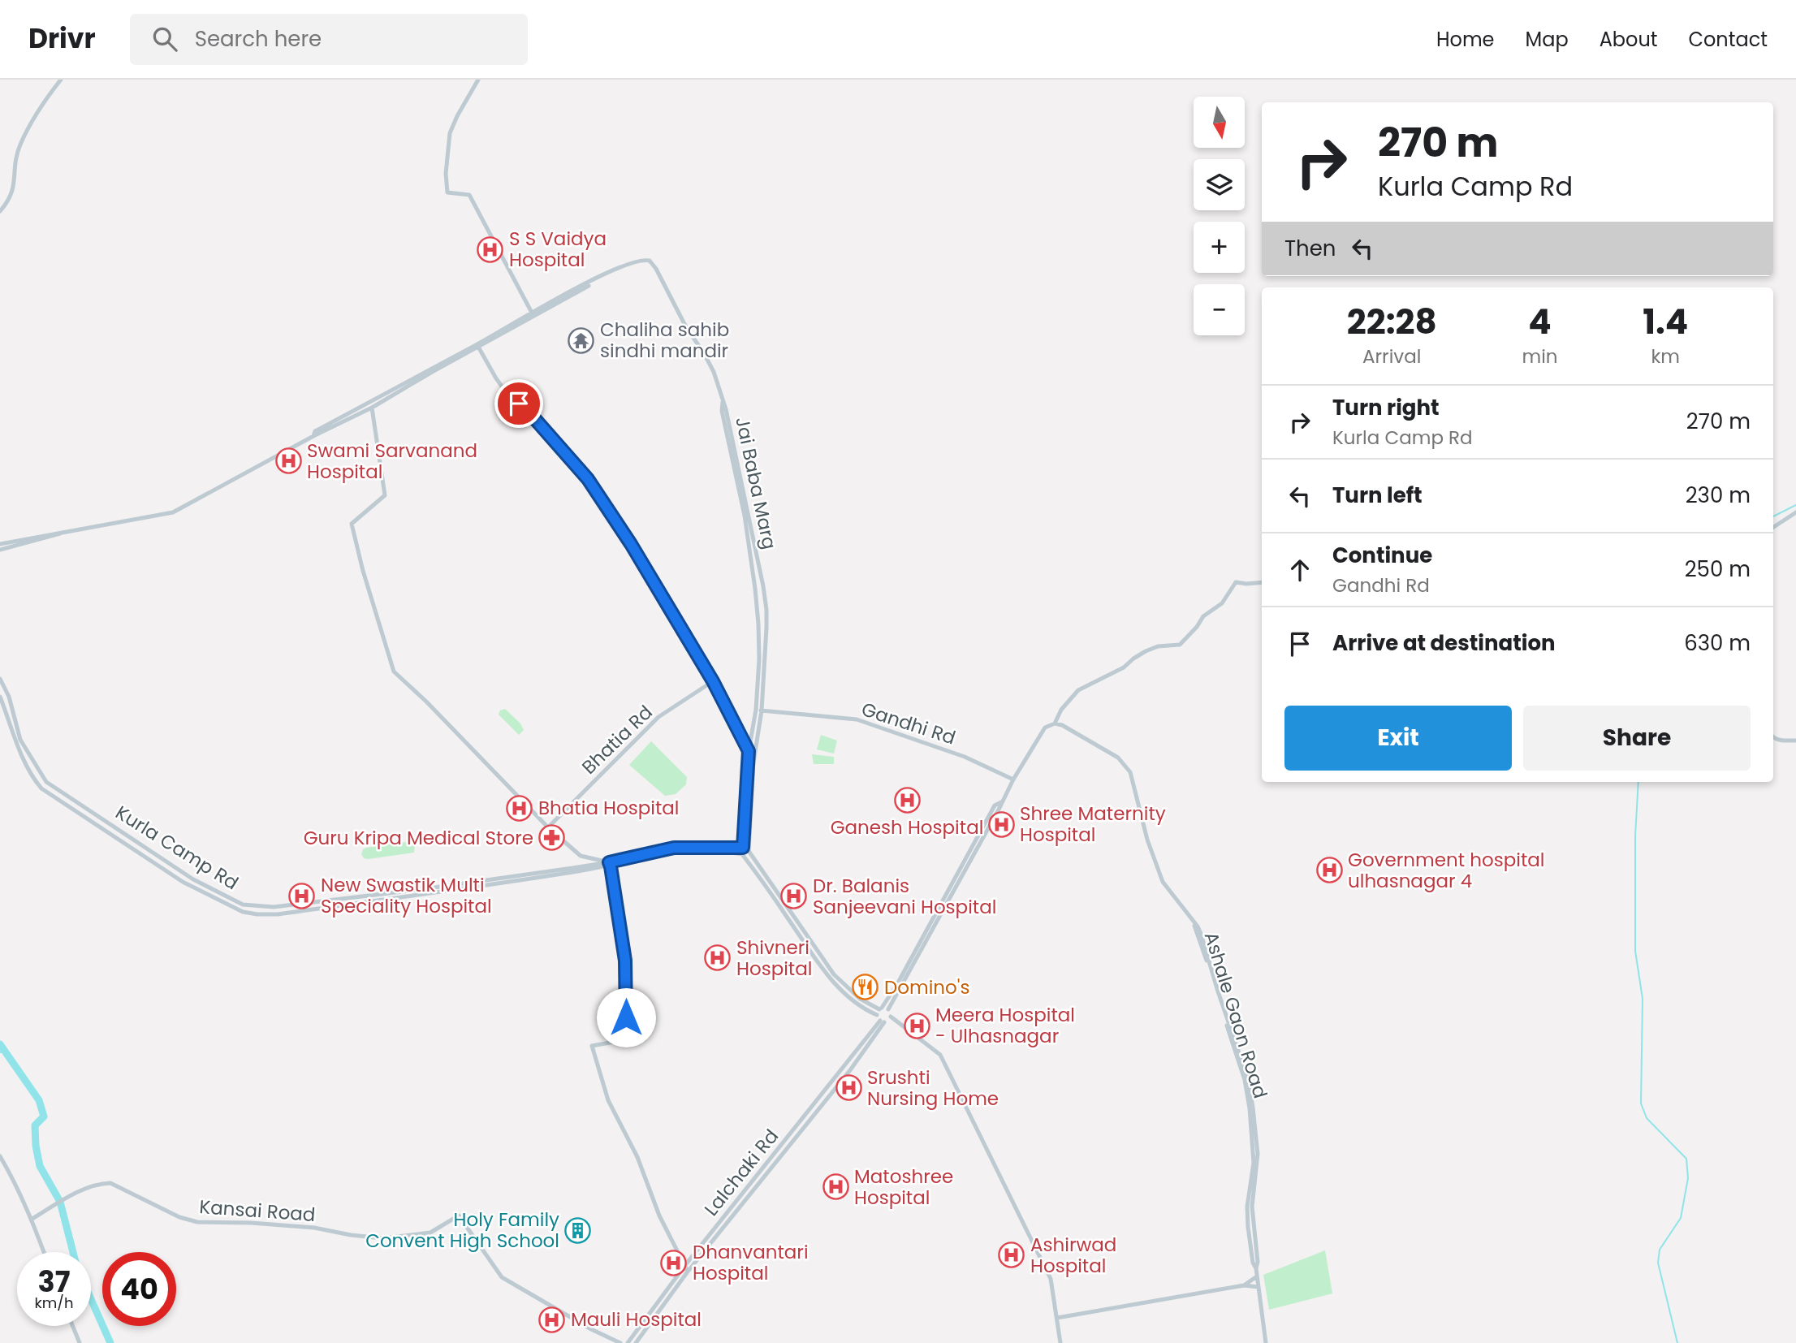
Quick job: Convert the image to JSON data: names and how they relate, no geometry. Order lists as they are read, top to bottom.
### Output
{
  "streets": {
    "street": [
      "Jai Baba Marg",
      "Gandhi Rd",
      "Bhatia Rd",
      "Kurla Camp Rd",
      "Ashale Gaon Road",
      "Lalchaki Rd",
      "Kansai Road"
    ]
  },
  "crossings": [
    ["Jai Baba Marg", "Gandhi Rd"]
  ],
  "places": {
    "hospital": [
      "S S Vaidya Hospital",
      "Swami Sarvanand Hospital",
      "Ganesh Hospital",
      "Bhatia Hospital",
      "Shree Maternity Hospital",
      "Government hospital ulhasnagar 4",
      "New Swastik Multi Speciality Hospital",
      "Dr. Balanis Sanjeevani Hospital",
      "Shivneri Hospital",
      "Meera Hospital - Ulhasnagar",
      "Srushti Nursing Home",
      "Matoshree Hospital",
      "Ashirwad Hospital",
      "Dhanvantari Hospital",
      "Mauli Hospital"
    ],
    "temple": ["Chaliha sahib sindhi mandir"],
    "pharmacy": ["Guru Kripa Medical Store"],
    "restaurant": ["Domino's"],
    "building": ["Holy Family Convent High School"]
  },
  "north": "bottom",
  "page": {
    "header": "Drivr",
    "search": "Search here",
    "nav": [
      "Home",
      "Map",
      "About",
      "Contact"
    ],
    "map_buttons": ["+", "−"],
    "turn": ["270 m", "Kurla Camp Rd"],
    "then": "Then",
    "eta": [
      "22:28",
      "Arrival",
      "4",
      "min",
      "1.4",
      "km"
    ],
    "list": [
      {
        "name": "Turn right",
        "note": "Kurla Camp Rd",
        "value": "270 m"
      },
      {
        "name": "Turn left",
        "value": "230 m"
      },
      {
        "name": "Continue",
        "note": "Gandhi Rd",
        "value": "250 m"
      },
      {
        "name": "Arrive at destination",
        "value": "630 m"
      }
    ],
    "buttons": ["Exit", "Share"],
    "speed": "37 km/h",
    "limit": "40"
  }
}
